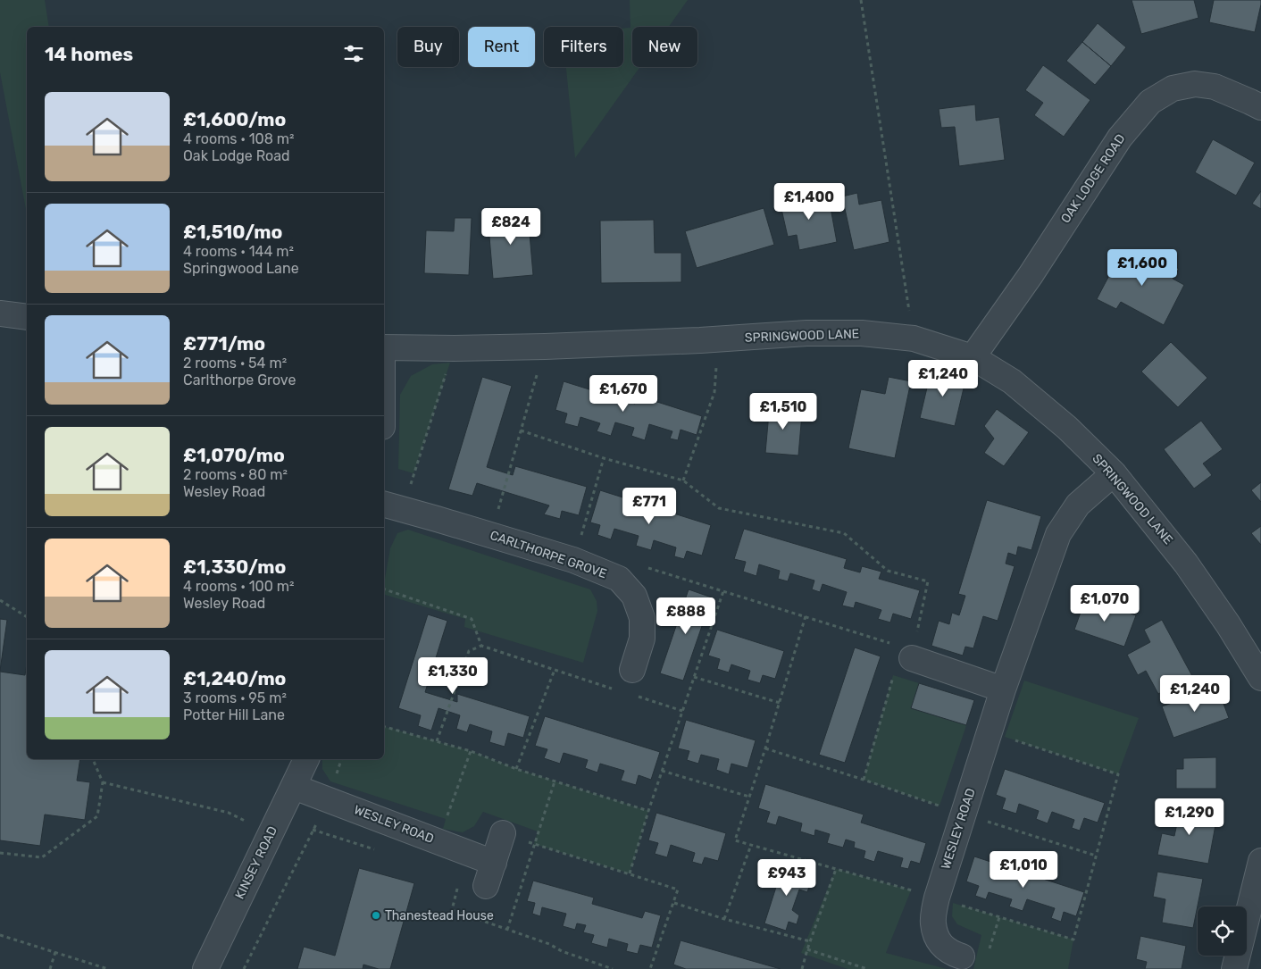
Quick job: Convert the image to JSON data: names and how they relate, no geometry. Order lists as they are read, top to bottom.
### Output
{
  "streets": {
    "street": [
      "OAK LODGE ROAD",
      "SPRINGWOOD LANE",
      "CARLTHORPE GROVE",
      "WESLEY ROAD",
      "KINSEY ROAD"
    ]
  },
  "crossings": [
    ["OAK LODGE ROAD", "SPRINGWOOD LANE"],
    ["SPRINGWOOD LANE", "WESLEY ROAD"],
    ["WESLEY ROAD", "KINSEY ROAD"]
  ],
  "places": ["Thanestead House"],
  "page": {
    "chip": [
      "Buy",
      "Rent",
      "Filters",
      "New"
    ],
    "heading": "14 homes",
    "list": [
      {
        "name": "£1,600/mo",
        "note": "4 rooms · 108 m² · Oak Lodge Road"
      },
      {
        "name": "£1,510/mo",
        "note": "4 rooms · 144 m² · Springwood Lane"
      },
      {
        "name": "£771/mo",
        "note": "2 rooms · 54 m² · Carlthorpe Grove"
      },
      {
        "name": "£1,070/mo",
        "note": "2 rooms · 80 m² · Wesley Road"
      },
      {
        "name": "£1,330/mo",
        "note": "4 rooms · 100 m² · Wesley Road"
      },
      {
        "name": "£1,240/mo",
        "note": "3 rooms · 95 m² · Potter Hill Lane"
      }
    ],
    "price": [
      "£1,400",
      "£824",
      "£1,600",
      "£1,240",
      "£1,670",
      "£1,510",
      "£771",
      "£1,070",
      "£888",
      "£1,330",
      "£1,240",
      "£1,290",
      "£1,010",
      "£943"
    ]
  }
}
